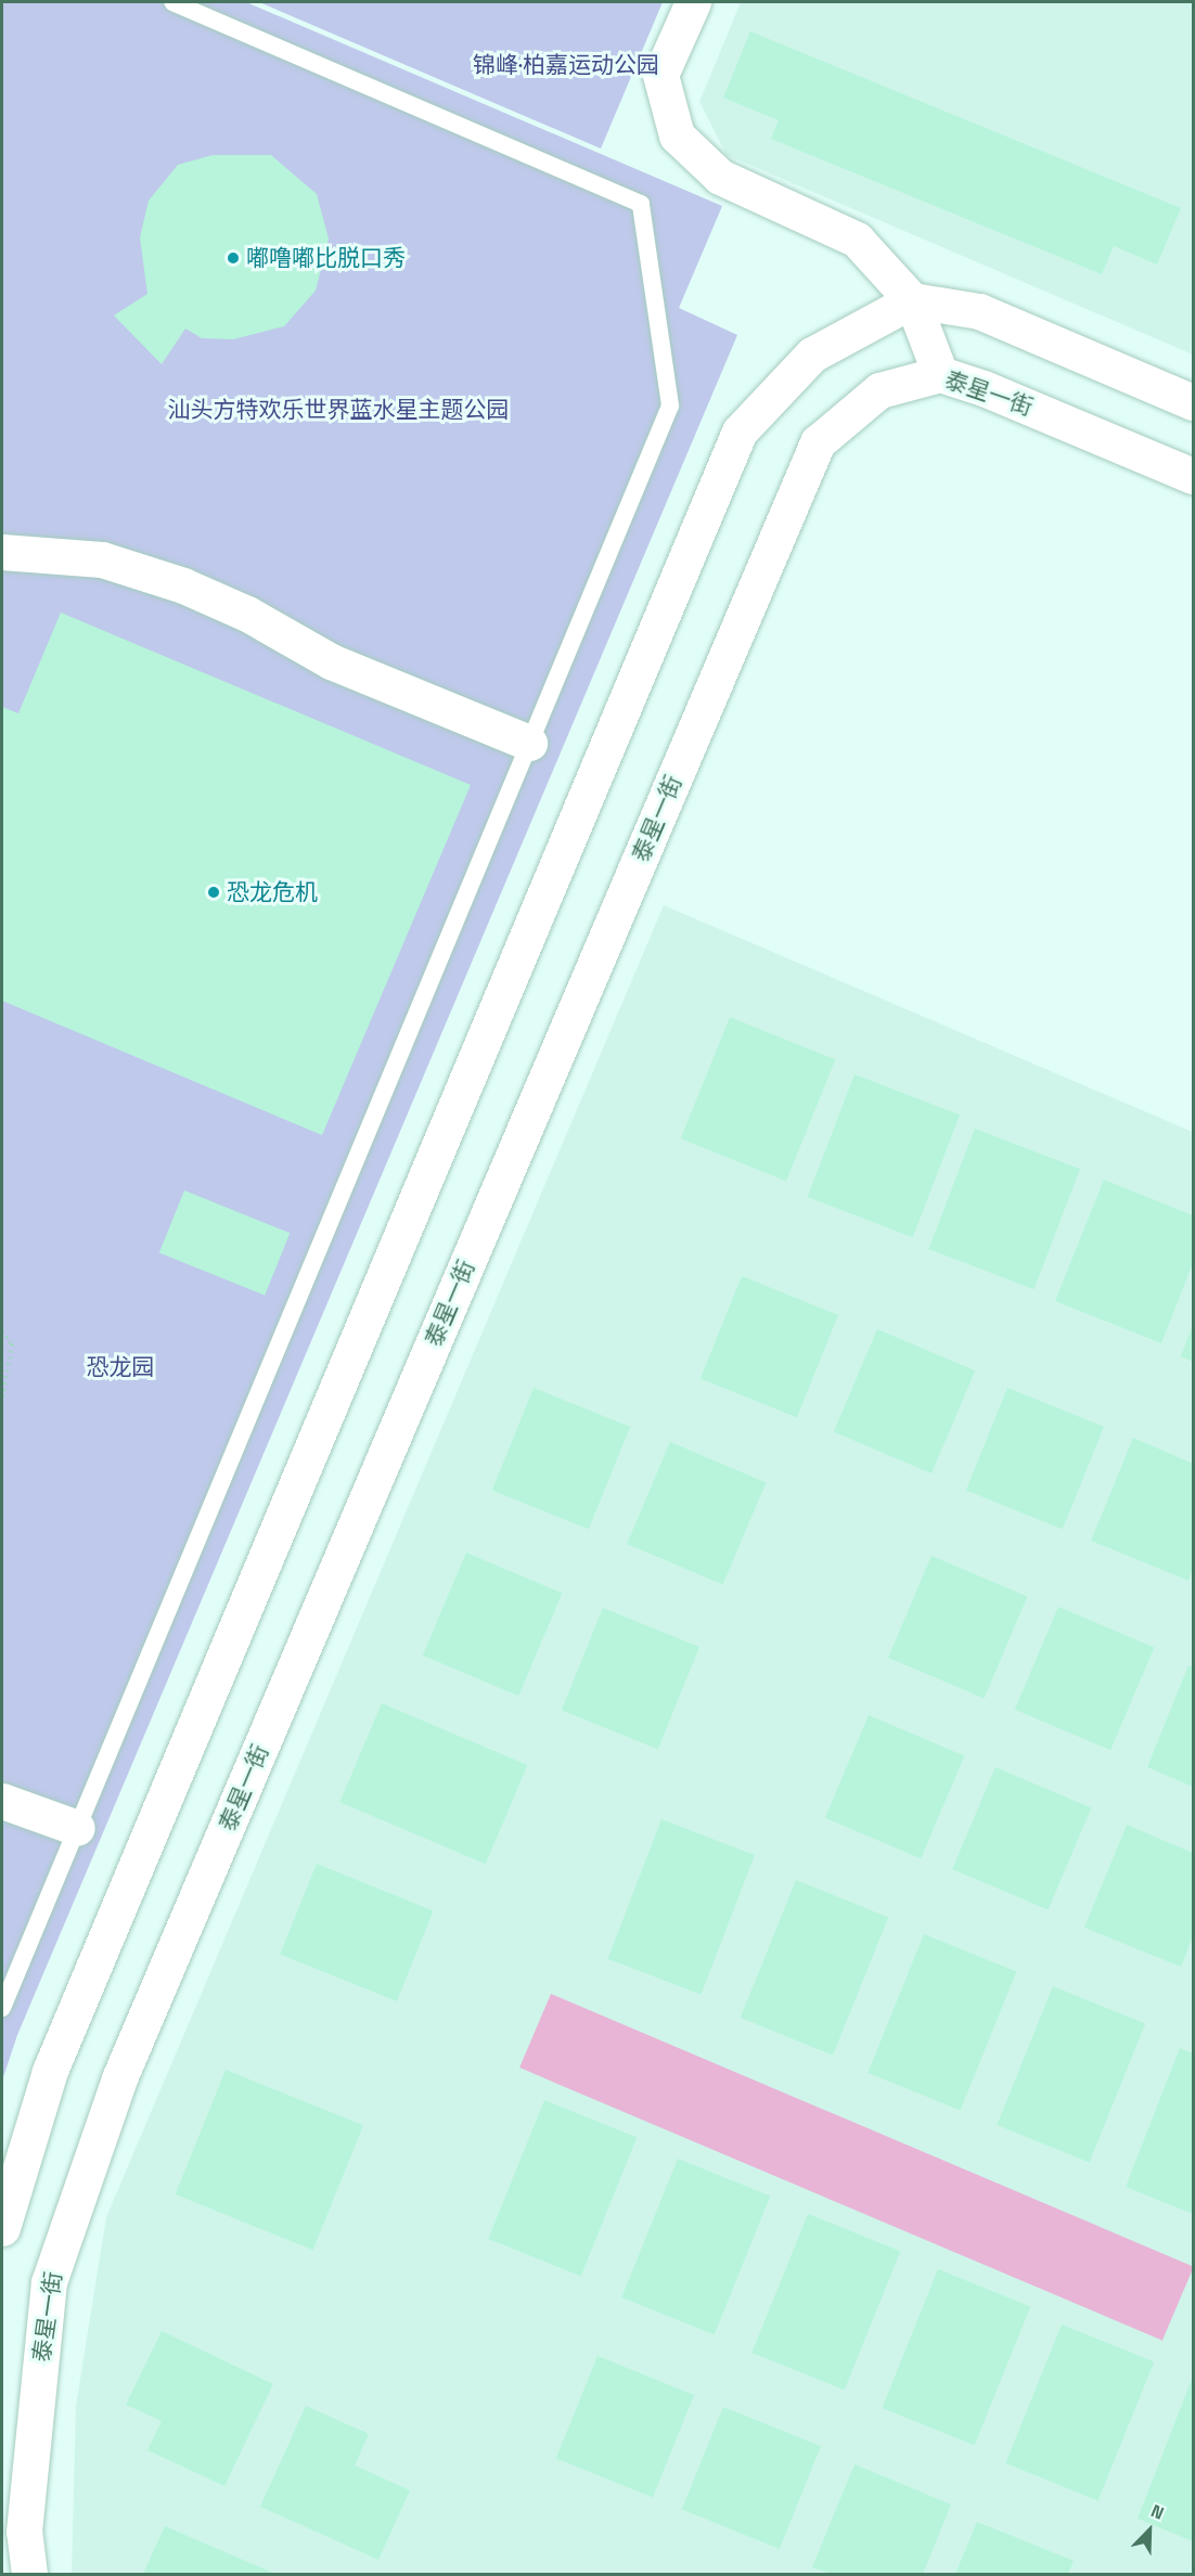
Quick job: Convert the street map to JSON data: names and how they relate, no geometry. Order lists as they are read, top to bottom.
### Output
{
  "streets": {
    "street": ["泰星一街"]
  },
  "parks": ["锦峰·柏嘉运动公园", "汕头方特欢乐世界蓝水星主题公园", "恐龙园"],
  "places": ["嘟噜嘟比脱口秀", "恐龙危机"],
  "north": "top right"
}
